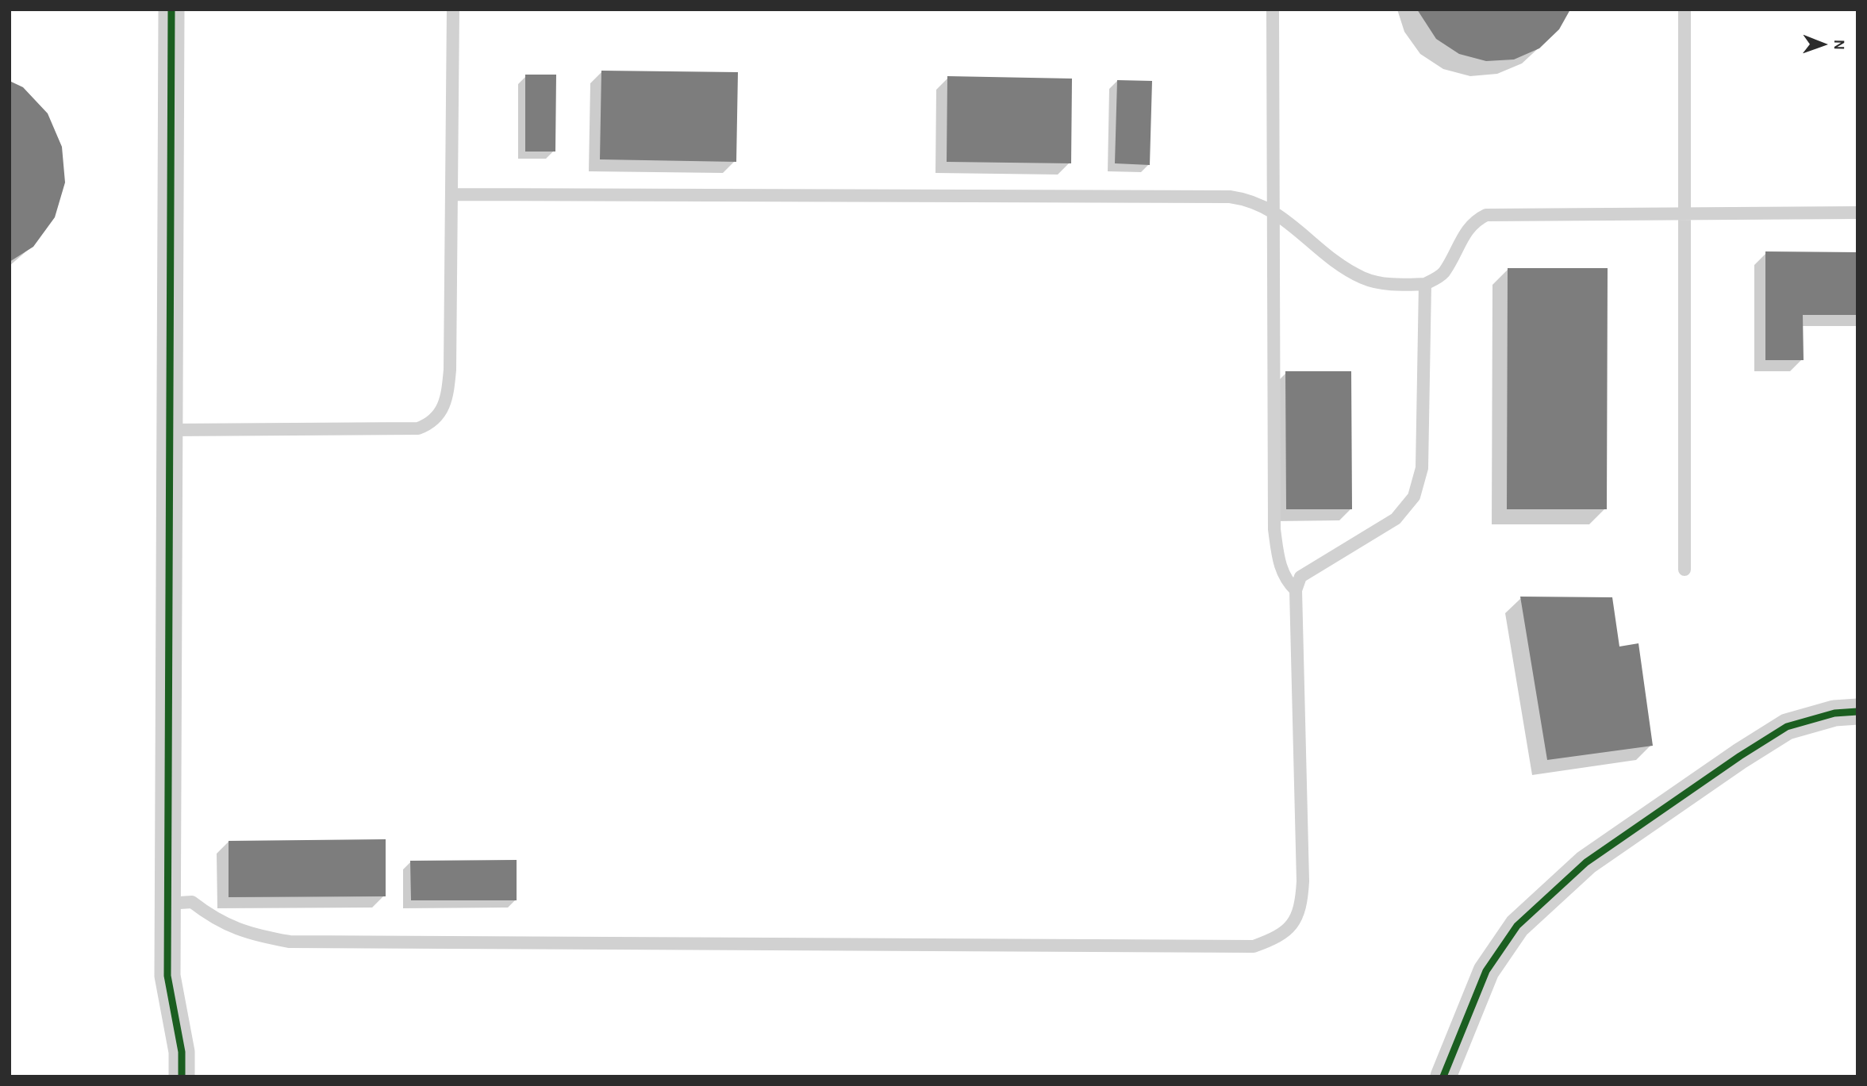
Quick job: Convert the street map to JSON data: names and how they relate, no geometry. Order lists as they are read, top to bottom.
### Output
{
  "north": "right"
}
